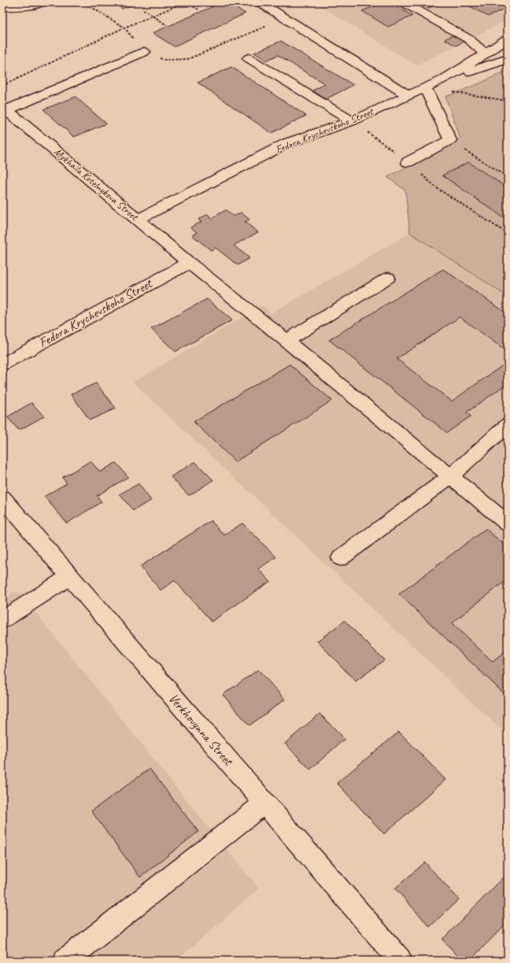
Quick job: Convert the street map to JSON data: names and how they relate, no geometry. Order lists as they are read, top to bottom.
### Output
{
  "streets": {
    "street": ["Fedora Krychevskoho Street", "Mykhaila Kotelnykova Street", "Verkhovynna Street"]
  },
  "crossings": [
    ["Fedora Krychevskoho Street", "Mykhaila Kotelnykova Street"]
  ]
}
